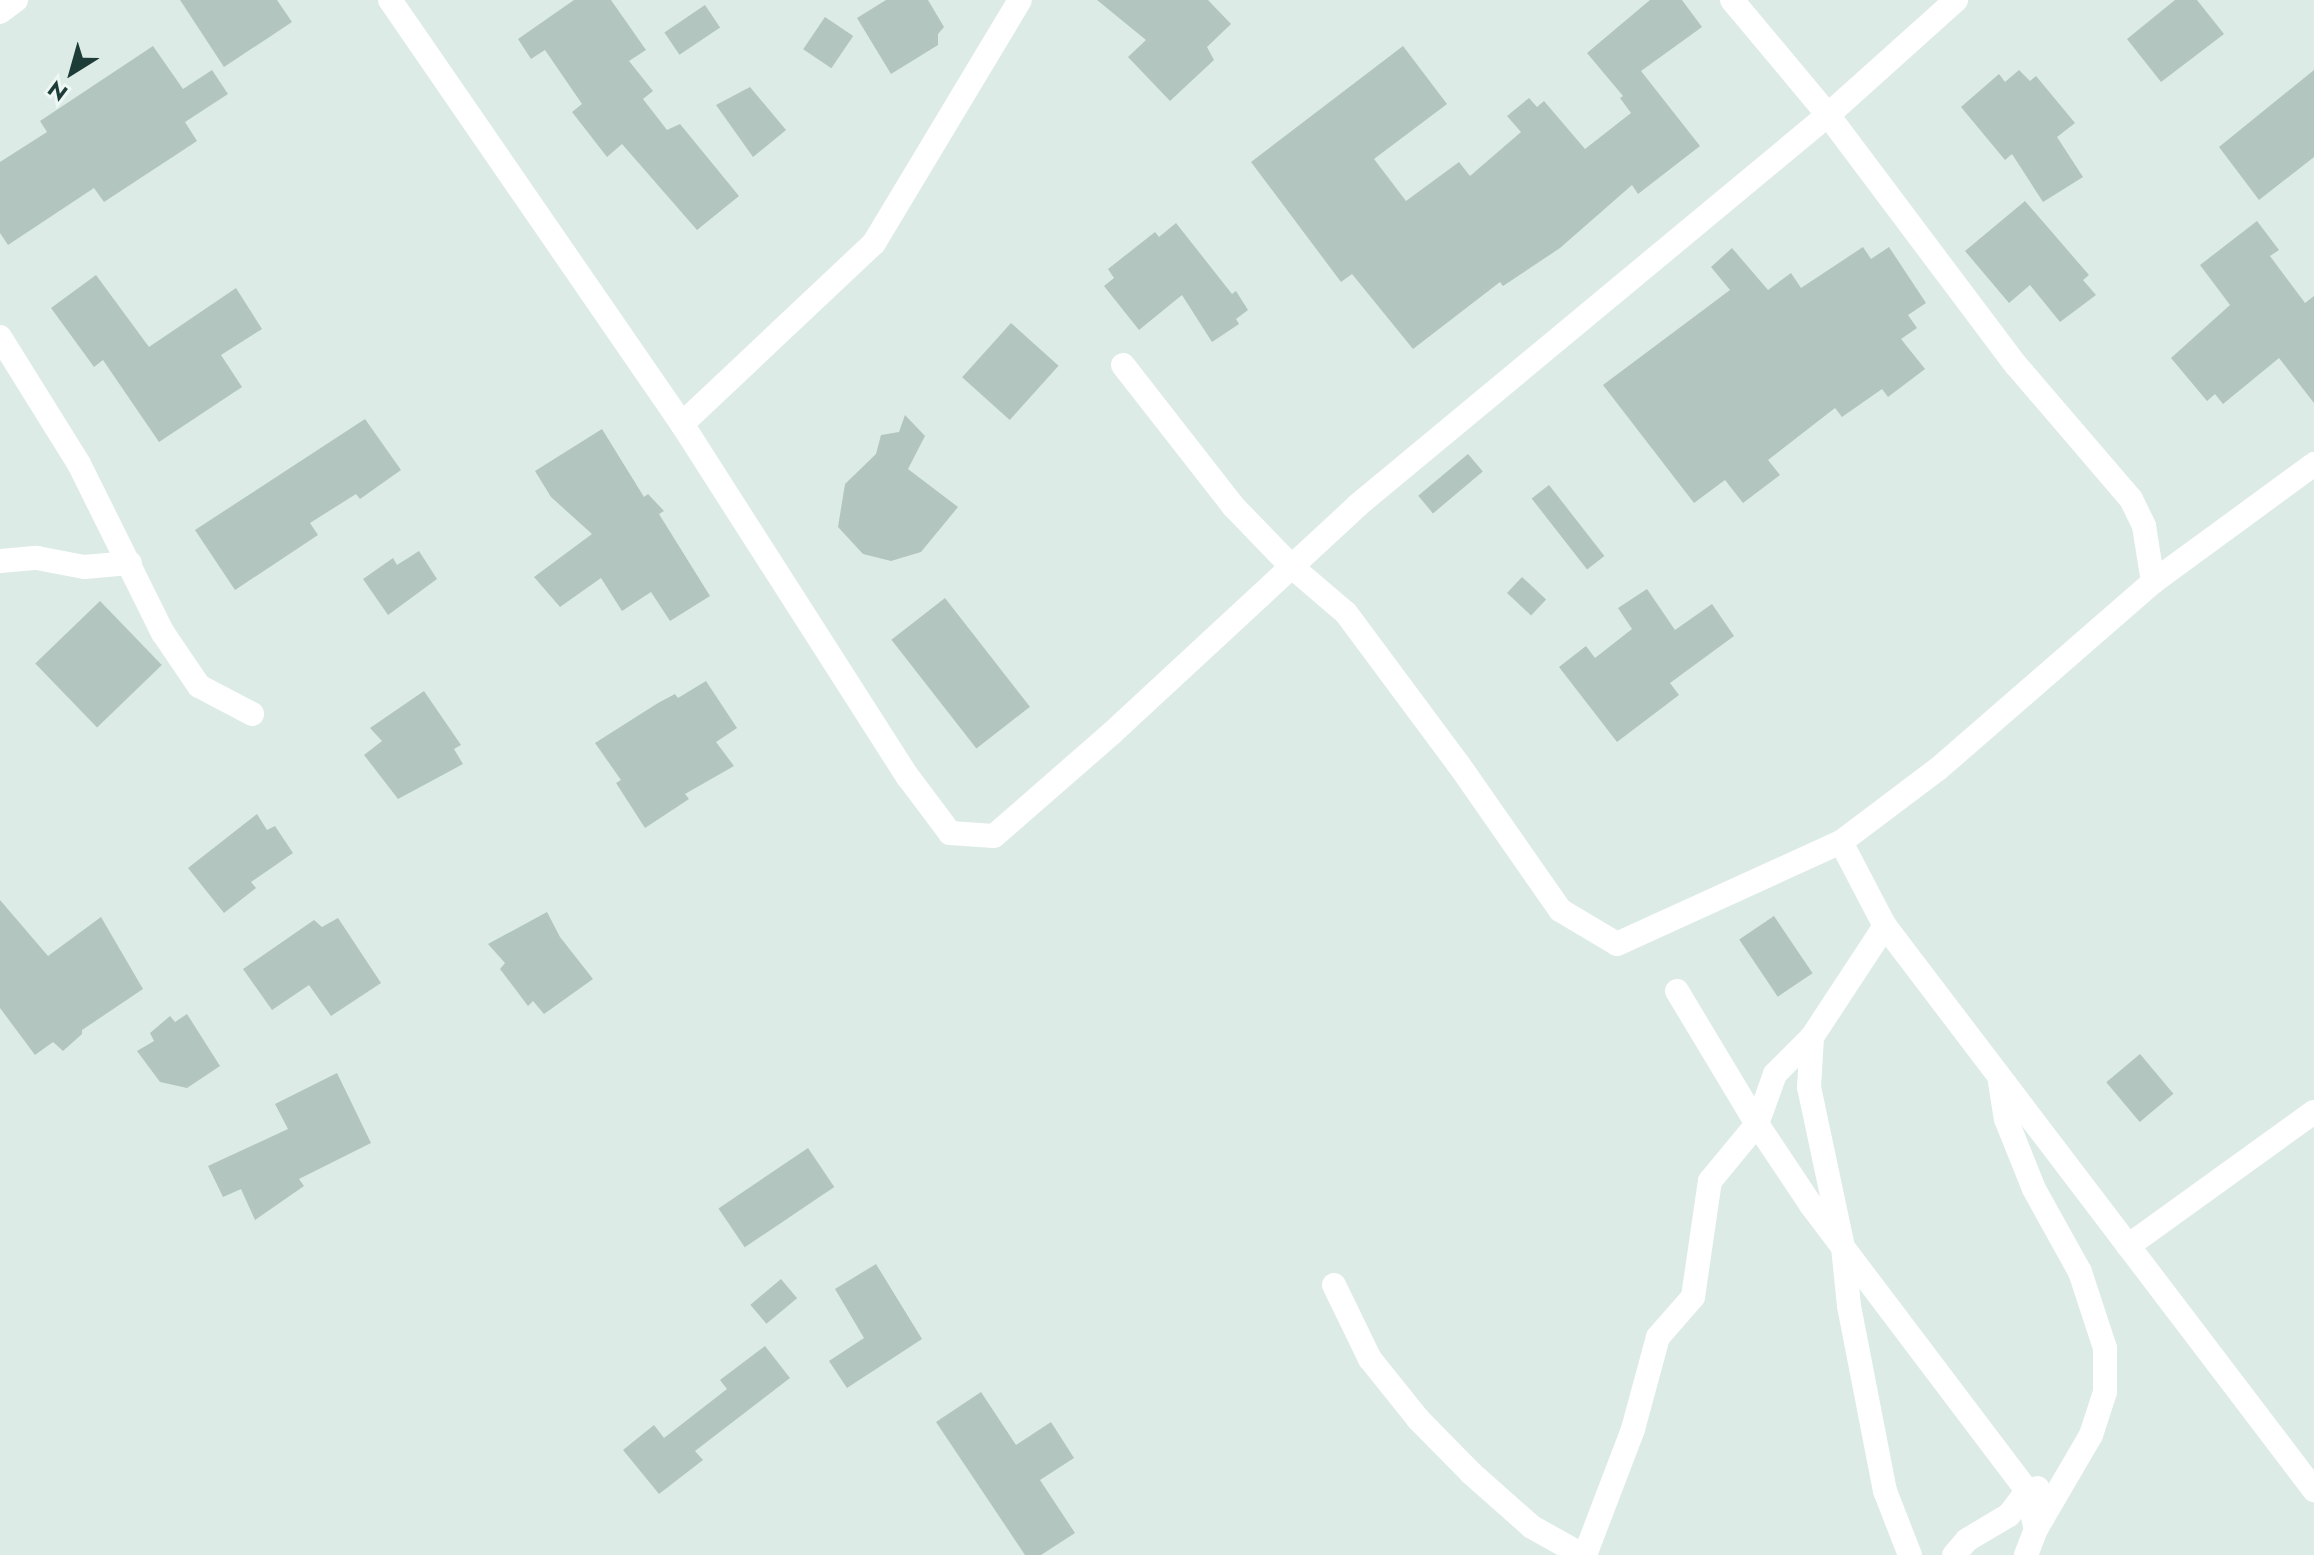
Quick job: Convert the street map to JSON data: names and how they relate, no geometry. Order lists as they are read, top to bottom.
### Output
{
  "north": "bottom left"
}
